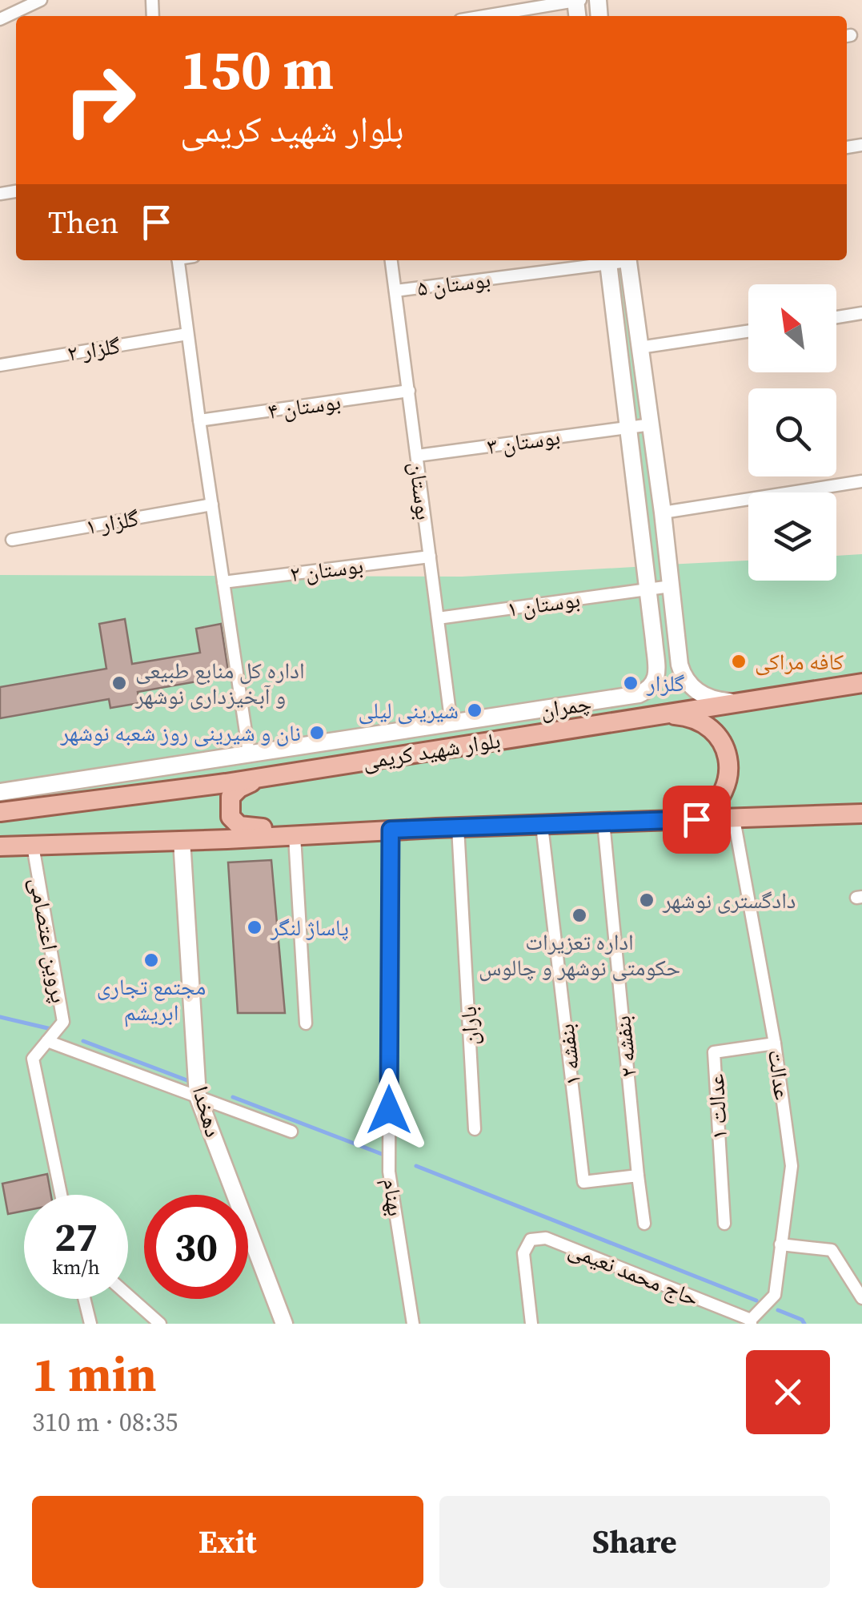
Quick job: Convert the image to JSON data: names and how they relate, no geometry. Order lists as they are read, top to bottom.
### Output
{
  "streets": {
    "main road": ["بلوار شهید کریمی"],
    "street": [
      "بوستان ۵",
      "گلزار ۲",
      "بوستان ۴",
      "بوستان ۳",
      "بوستان",
      "گلزار ۱",
      "بوستان ۲",
      "بوستان ۱",
      "چمران",
      "پروین اعتصامی",
      "باران",
      "بنفشه ۲",
      "بنفشه ۱",
      "عدالت",
      "عدالت ۱",
      "دهخدا",
      "بهنام",
      "حاج محمد نعیمی"
    ]
  },
  "crossings": [
    ["بوستان ۵", "بوستان"],
    ["بوستان ۵", "چمران"],
    ["بوستان ۴", "بوستان"],
    ["بوستان ۳", "بوستان"],
    ["بوستان ۳", "چمران"],
    ["بوستان", "بوستان ۲"],
    ["بوستان", "بوستان ۱"],
    ["بوستان", "چمران"],
    ["بوستان ۱", "چمران"],
    ["بنفشه ۲", "بنفشه ۱"],
    ["عدالت", "عدالت ۱"],
    ["عدالت", "حاج محمد نعیمی"]
  ],
  "places": [
    "کافه مراکی",
    "اداره كل منابع طبيعی و آبخيزداری نوشهر",
    "گلزار",
    "شیرینی لیلی",
    "نان و شیرینی روز شعبه نوشهر",
    "دادگستری نوشهر",
    "اداره تعزیرات حکومتی نوشهر و چالوس",
    "پاساژ لنگر",
    "مجتمع تجاری ابریشم"
  ],
  "north": "top left",
  "page": {
    "turn": ["150 m", "بلوار شهید کریمی"],
    "then": "Then",
    "speed": "27 km/h",
    "limit": "30",
    "heading": ["1 min", "310 m · 08:35"],
    "buttons": ["Exit", "Share"]
  }
}
